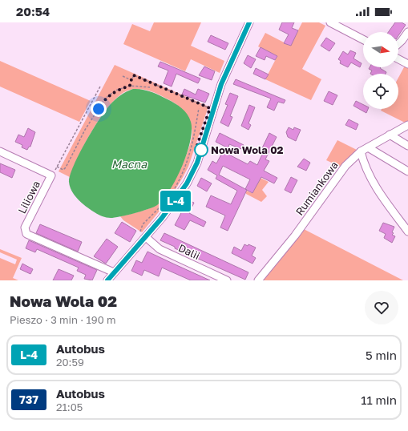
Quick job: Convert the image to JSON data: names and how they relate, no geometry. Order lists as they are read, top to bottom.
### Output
{
  "streets": {
    "street": ["Rumiankowa", "Liliowa", "Dalii"]
  },
  "water": ["Macna"],
  "places": ["Nowa Wola 02"],
  "lines": ["bus line L-4"],
  "north": "right",
  "page": {
    "status": "20:54",
    "on_map": "L-4",
    "heading": ["Nowa Wola 02", "Pieszo · 3 min · 190 m"],
    "list": [
      {
        "mark": "L-4",
        "name": "Autobus",
        "note": "20:59",
        "value": "5 min"
      },
      {
        "mark": "737",
        "name": "Autobus",
        "note": "21:05",
        "value": "11 min"
      }
    ]
  }
}
